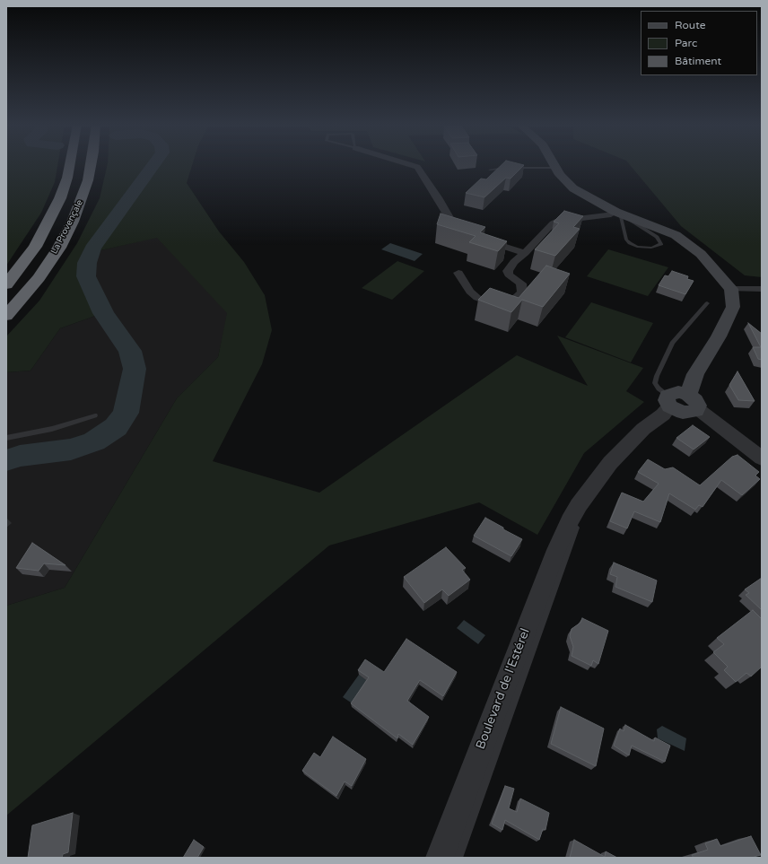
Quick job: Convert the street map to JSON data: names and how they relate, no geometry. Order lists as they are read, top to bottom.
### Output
{
  "streets": {
    "highway": ["La Provençale"],
    "street": ["Boulevard de l'Estérel"]
  },
  "legend": ["Route", "Parc", "Bâtiment"]
}
